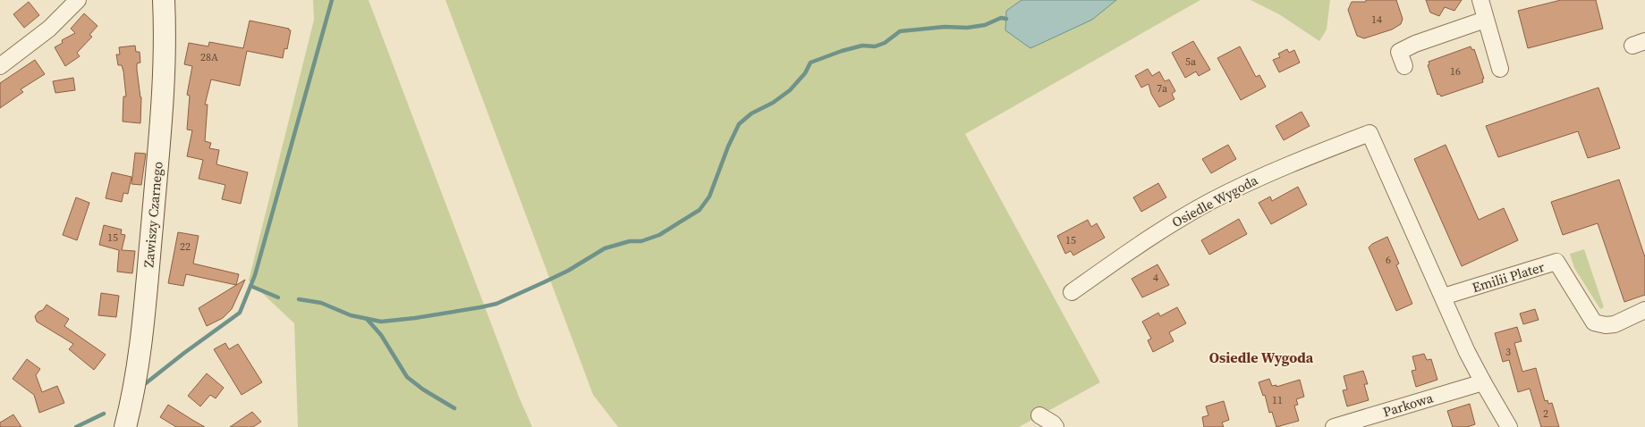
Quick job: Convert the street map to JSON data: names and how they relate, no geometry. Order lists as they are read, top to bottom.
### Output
{
  "streets": {
    "street": [
      "Osiedle Wygoda",
      "Zawiszy Czarnego",
      "Emilii Plater",
      "Parkowa"
    ]
  },
  "crossings": [
    ["Osiedle Wygoda", "Emilii Plater"]
  ],
  "districts": ["Osiedle Wygoda"],
  "house_numbers": [
    "14",
    "28A",
    "5a",
    "16",
    "7a",
    "15",
    "15",
    "22",
    "6",
    "4",
    "3",
    "11",
    "2"
  ]
}
